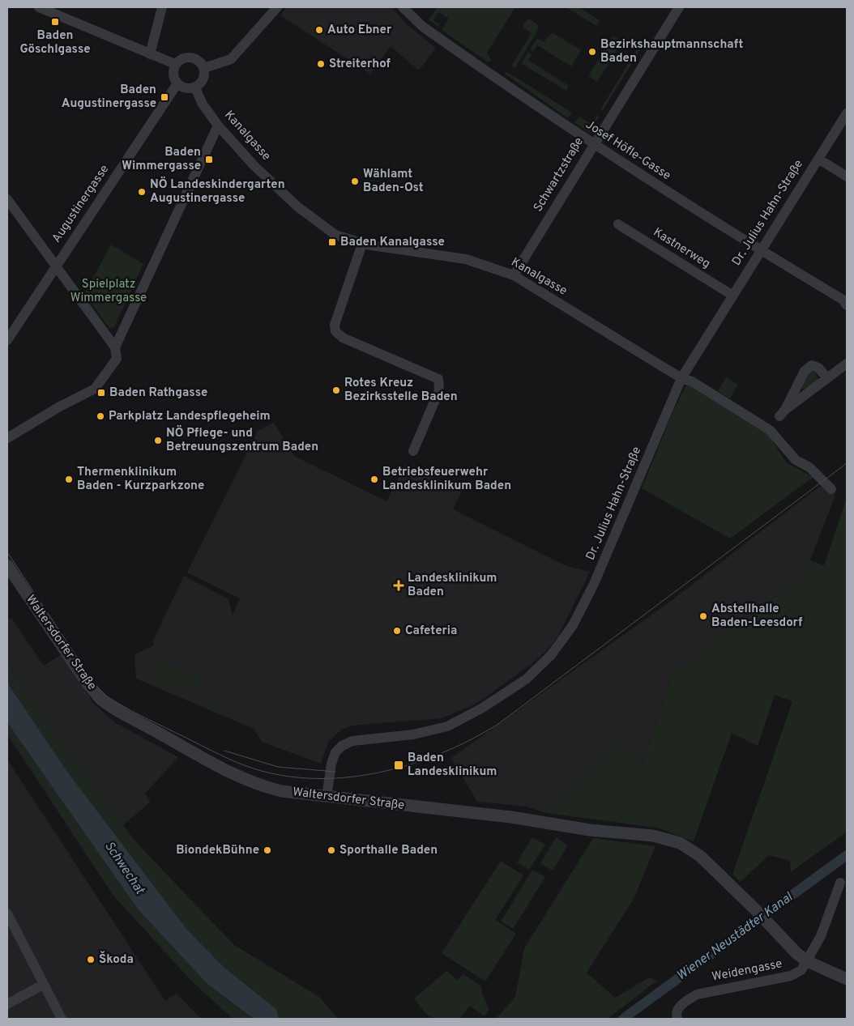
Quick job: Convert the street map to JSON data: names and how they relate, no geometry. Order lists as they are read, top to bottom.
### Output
{
  "streets": {
    "street": [
      "Kanalgasse",
      "Josef Höfle-Gasse",
      "Schwartzstraße",
      "Augustinergasse",
      "Dr. Julius Hahn-Straße",
      "Kastnerweg",
      "Waltersdorfer Straße",
      "Weidengasse"
    ]
  },
  "crossings": [
    ["Kanalgasse", "Schwartzstraße"],
    ["Kanalgasse", "Augustinergasse"],
    ["Kanalgasse", "Dr. Julius Hahn-Straße"],
    ["Josef Höfle-Gasse", "Schwartzstraße"],
    ["Josef Höfle-Gasse", "Dr. Julius Hahn-Straße"],
    ["Dr. Julius Hahn-Straße", "Kastnerweg"],
    ["Dr. Julius Hahn-Straße", "Waltersdorfer Straße"],
    ["Waltersdorfer Straße", "Weidengasse"]
  ],
  "water": ["Schwechat", "Wiener Neustädter Kanal"],
  "parks": ["Spielplatz Wimmergasse"],
  "places": {
    "transit": [
      "Baden Göschlgasse",
      "Baden Augustinergasse",
      "Baden Wimmergasse",
      "Baden Kanalgasse",
      "Baden Rathgasse",
      "Baden Landesklinikum"
    ],
    "other": [
      "Auto Ebner",
      "Bezirkshauptmannschaft Baden",
      "Streiterhof",
      "Wählamt Baden-Ost",
      "NÖ Landeskindergarten Augustinergasse",
      "Rotes Kreuz Bezirksstelle Baden",
      "Parkplatz Landespflegeheim",
      "NÖ Pflege- und Betreuungszentrum Baden",
      "Thermenklinikum Baden - Kurzparkzone",
      "Betriebsfeuerwehr Landesklinikum Baden",
      "Abstellhalle Baden-Leesdorf",
      "Cafeteria",
      "BiondekBühne",
      "Sporthalle Baden",
      "Škoda"
    ],
    "health": ["Landesklinikum Baden"]
  }
}
